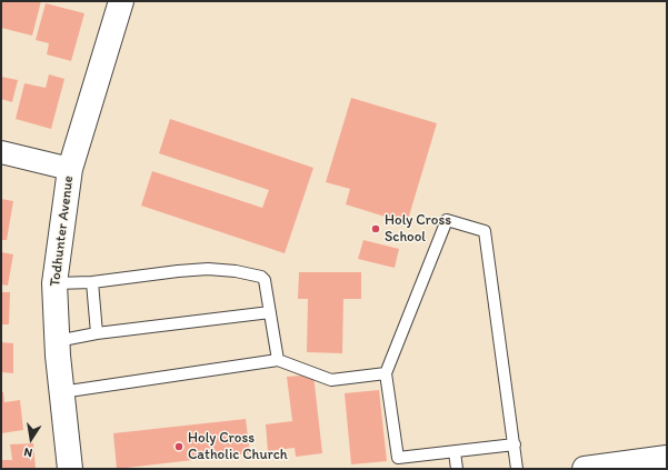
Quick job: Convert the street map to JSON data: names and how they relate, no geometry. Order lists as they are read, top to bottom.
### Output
{
  "streets": {
    "street": ["Todhunter Avenue"]
  },
  "places": ["Holy Cross School", "Holy Cross Catholic Church"],
  "north": "bottom"
}
